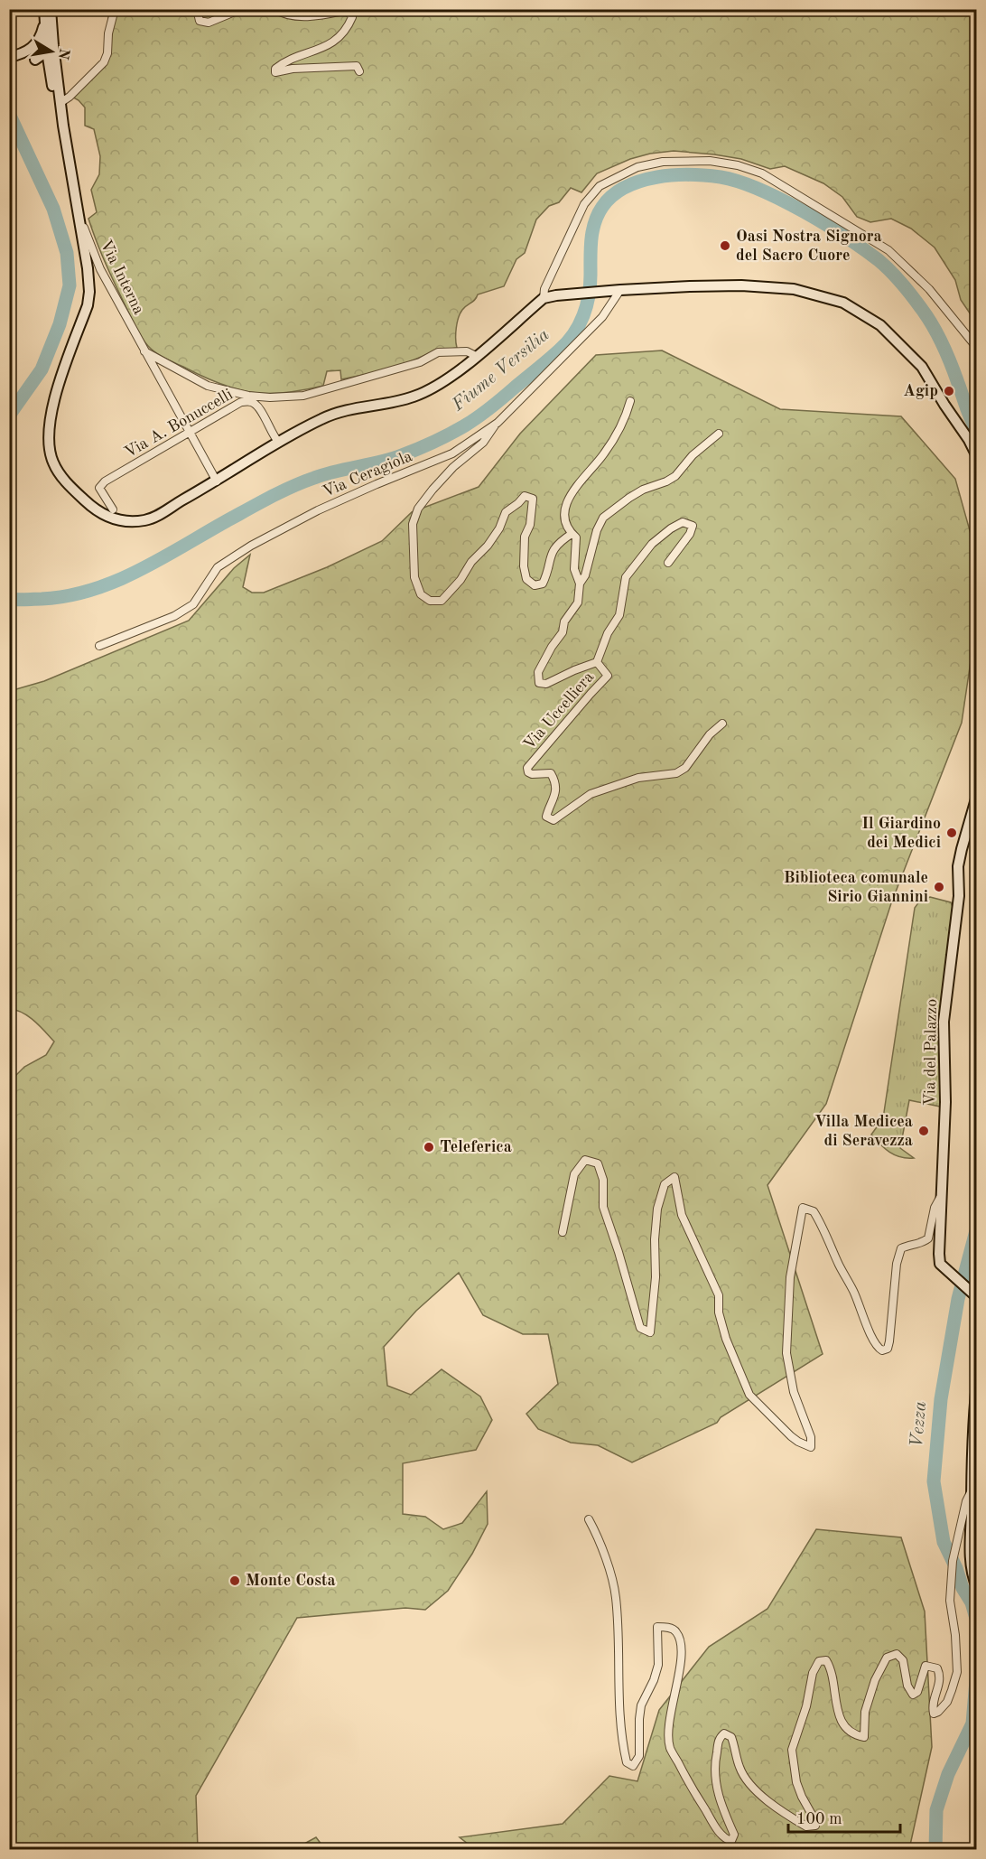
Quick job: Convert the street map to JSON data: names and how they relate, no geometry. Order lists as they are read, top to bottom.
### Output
{
  "streets": {
    "main road": ["Via del Palazzo"],
    "street": [
      "Via Interna",
      "Via A. Bonuccelli",
      "Via Ceragiola",
      "Via Uccelliera"
    ]
  },
  "crossings": [
    ["Via Interna", "Via A. Bonuccelli"]
  ],
  "water": ["Fiume Versilia", "Vezza"],
  "places": [
    "Oasi Nostra Signora del Sacro Cuore",
    "Agip",
    "Il Giardino dei Medici",
    "Biblioteca comunale Sirio Giannini",
    "Villa Medicea di Seravezza",
    "Teleferica",
    "Monte Costa"
  ],
  "scale_bar": "100 m",
  "north": "right"
}
